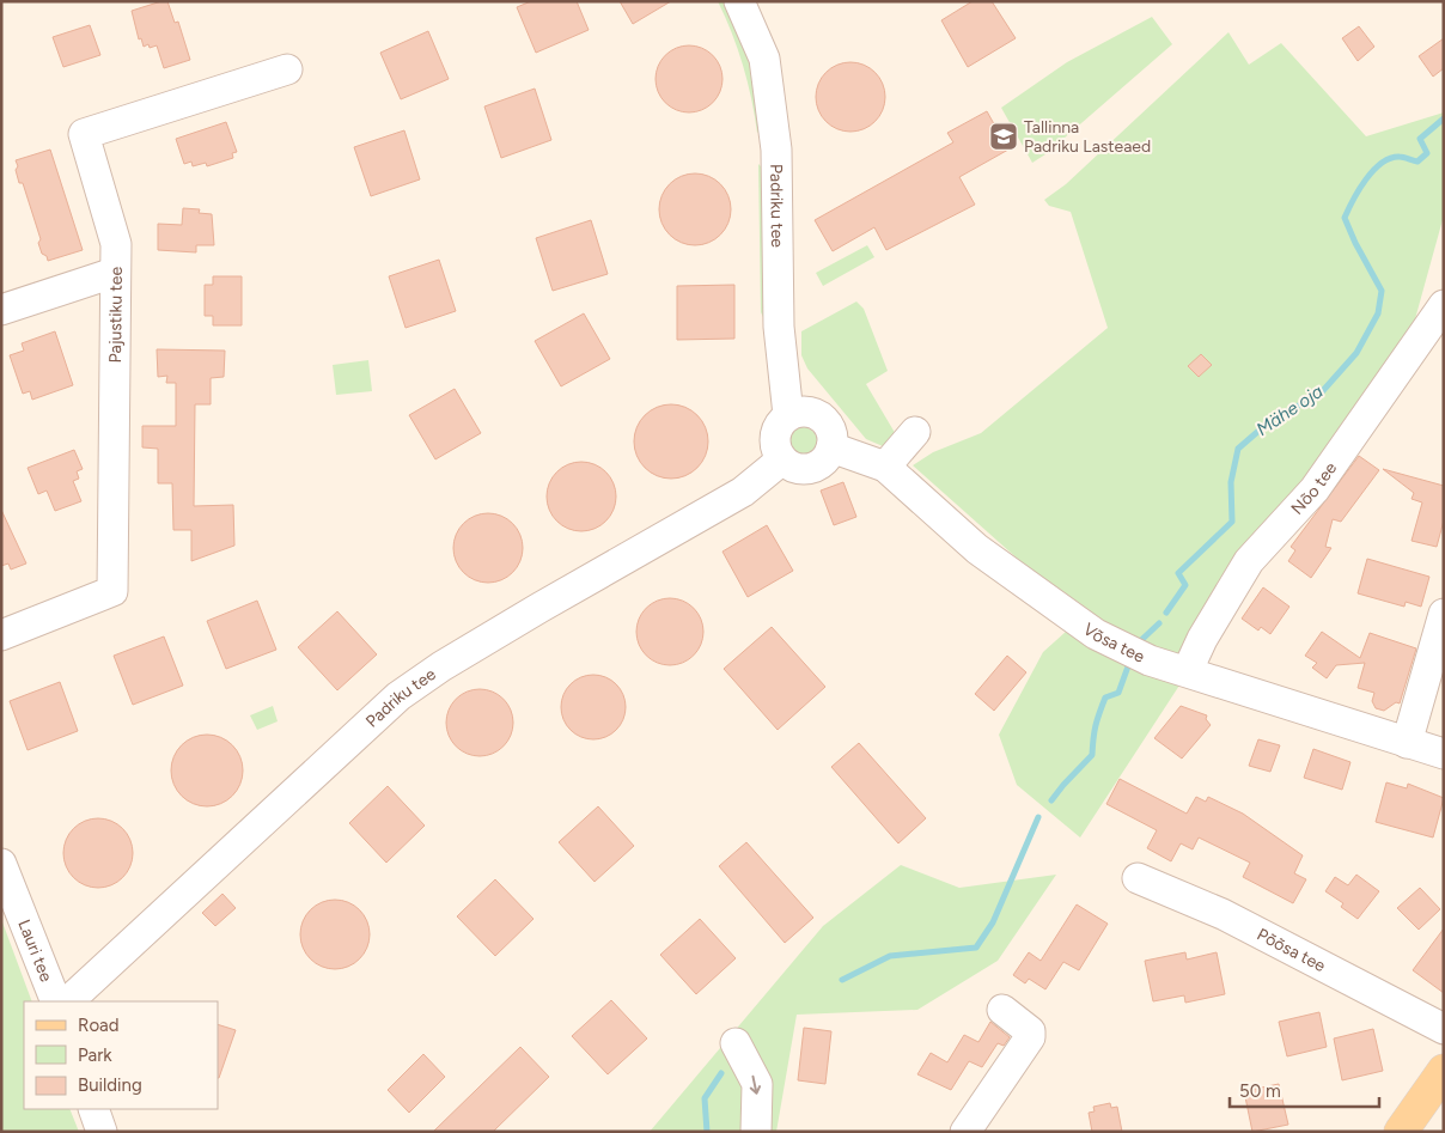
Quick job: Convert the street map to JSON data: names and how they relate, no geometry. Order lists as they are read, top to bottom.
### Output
{
  "streets": {
    "street": [
      "Padriku tee",
      "Pajustiku tee",
      "Nõo tee",
      "Võsa tee",
      "Lauri tee",
      "Põõsa tee"
    ]
  },
  "crossings": [
    ["Padriku tee", "Võsa tee"],
    ["Nõo tee", "Võsa tee"]
  ],
  "water": ["Mähe oja"],
  "places": {
    "school or university": ["Tallinna Padriku Lasteaed"]
  },
  "legend": ["Road", "Park", "Building"],
  "scale_bar": "50 m"
}
